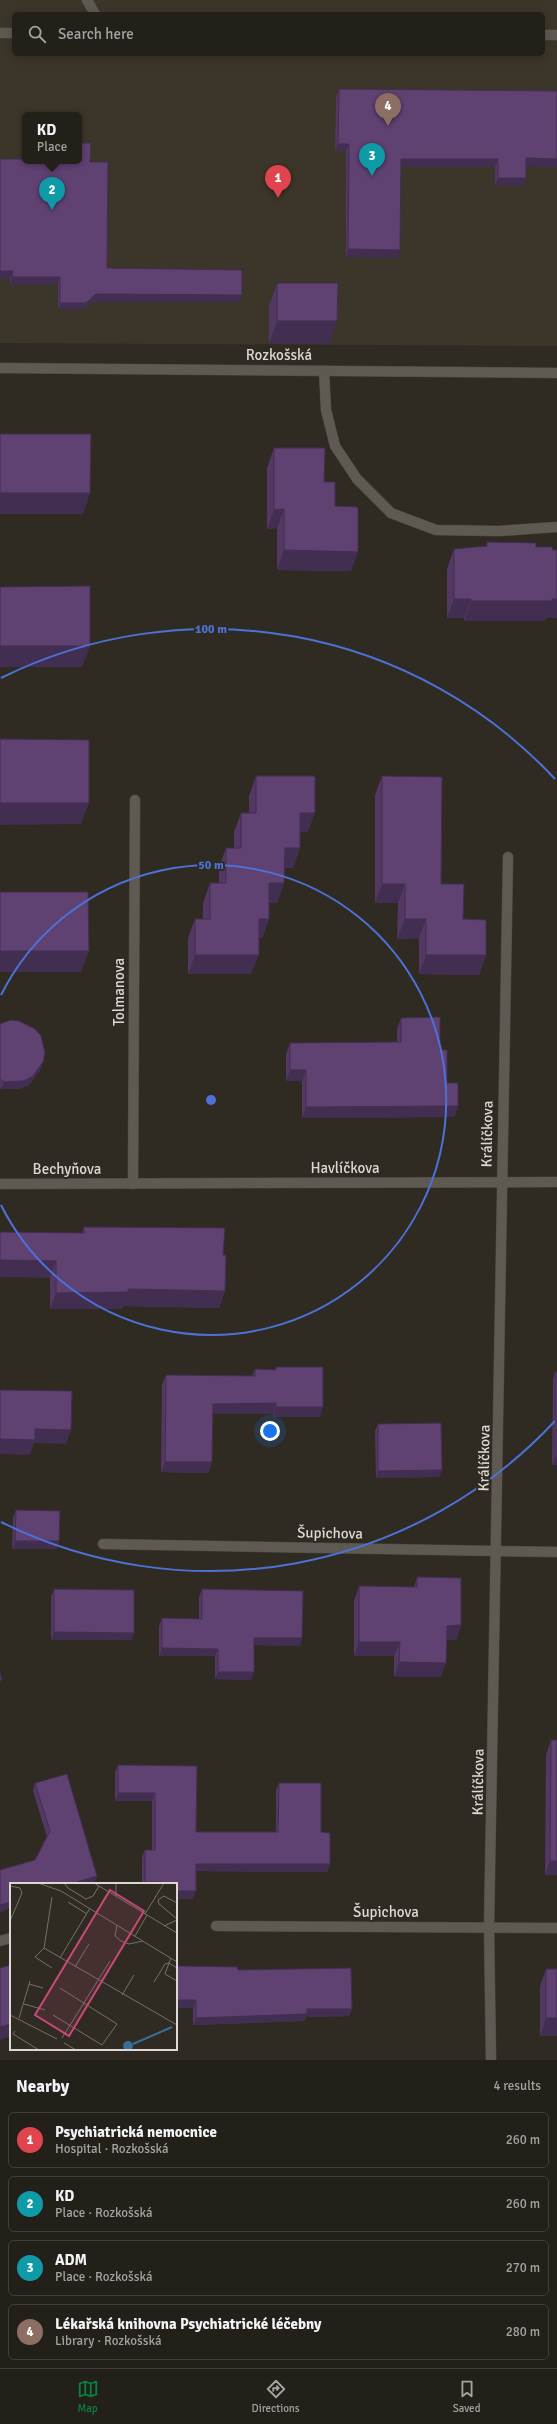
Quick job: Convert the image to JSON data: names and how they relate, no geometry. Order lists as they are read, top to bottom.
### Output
{
  "streets": {
    "street": [
      "Rozkošská",
      "Tolmanova",
      "Králíčkova",
      "Havlíčkova",
      "Bechyňova",
      "Šupichova"
    ]
  },
  "crossings": [
    ["Tolmanova", "Havlíčkova"],
    ["Tolmanova", "Bechyňova"],
    ["Králíčkova", "Havlíčkova"],
    ["Králíčkova", "Šupichova"],
    ["Havlíčkova", "Bechyňova"]
  ],
  "page": {
    "search": "Search here",
    "pins": [
      "4",
      "3",
      "1",
      "2"
    ],
    "popup": ["KD", "Place"],
    "heading": ["Nearby", "4 results"],
    "list": [
      {
        "mark": "1",
        "name": "Psychiatrická nemocnice",
        "note": "Hospital · Rozkošská",
        "value": "260 m"
      },
      {
        "mark": "2",
        "name": "KD",
        "note": "Place · Rozkošská",
        "value": "260 m"
      },
      {
        "mark": "3",
        "name": "ADM",
        "note": "Place · Rozkošská",
        "value": "270 m"
      },
      {
        "mark": "4",
        "name": "Lékařská knihovna Psychiatrické léčebny",
        "note": "Library · Rozkošská",
        "value": "280 m"
      }
    ],
    "nav": ["Map", "Directions", "Saved"]
  },
  "rings": ["100 m", "50 m"]
}
